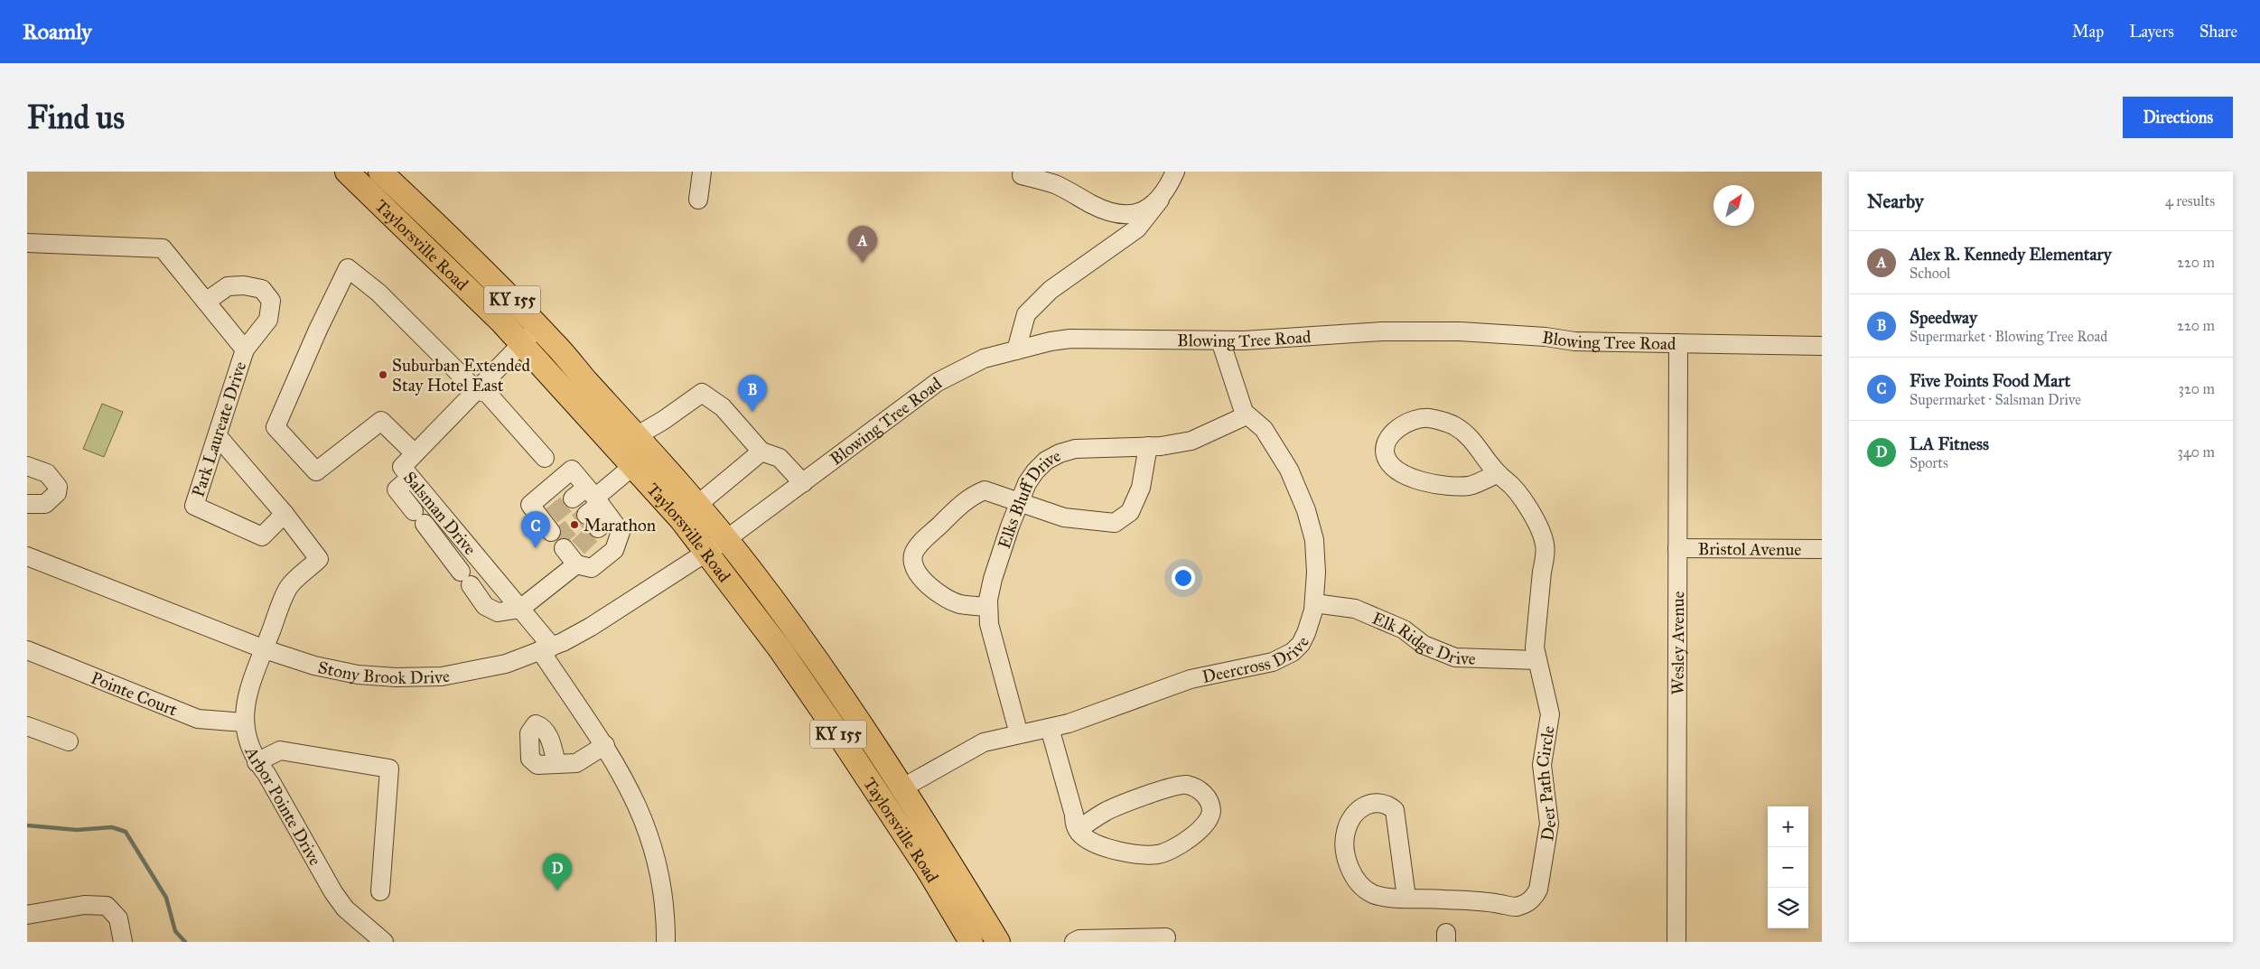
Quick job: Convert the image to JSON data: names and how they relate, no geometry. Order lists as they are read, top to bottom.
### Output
{
  "streets": {
    "main road": ["Taylorsville Road", "KY 155"],
    "street": [
      "Blowing Tree Road",
      "Park Laureate Drive",
      "Elks Bluff Drive",
      "Salsman Drive",
      "Bristol Avenue",
      "Elk Ridge Drive",
      "Wesley Avenue",
      "Deercross Drive",
      "Stony Brook Drive",
      "Pointe Court",
      "Deer Path Circle",
      "Arbor Pointe Drive"
    ]
  },
  "crossings": [
    ["Taylorsville Road", "Blowing Tree Road"],
    ["Taylorsville Road", "Salsman Drive"],
    ["Taylorsville Road", "Deercross Drive"],
    ["Taylorsville Road", "Stony Brook Drive"],
    ["Blowing Tree Road", "Wesley Avenue"],
    ["Blowing Tree Road", "Stony Brook Drive"],
    ["Elks Bluff Drive", "Deercross Drive"],
    ["Salsman Drive", "Stony Brook Drive"],
    ["Bristol Avenue", "Wesley Avenue"],
    ["Elk Ridge Drive", "Deercross Drive"],
    ["Elk Ridge Drive", "Deer Path Circle"],
    ["Stony Brook Drive", "Arbor Pointe Drive"],
    ["Pointe Court", "Arbor Pointe Drive"]
  ],
  "places": ["Suburban Extended Stay Hotel East", "Marathon"],
  "north": "top right",
  "page": {
    "header": "Roamly",
    "nav": ["Map", "Layers", "Share"],
    "buttons": "Directions",
    "title": "Find us",
    "heading": ["Nearby", "4 results"],
    "pins": [
      "A",
      "B",
      "C",
      "D"
    ],
    "list": [
      {
        "mark": "A",
        "name": "Alex R. Kennedy Elementary",
        "note": "School",
        "value": "220 m"
      },
      {
        "mark": "B",
        "name": "Speedway",
        "note": "Supermarket · Blowing Tree Road",
        "value": "220 m"
      },
      {
        "mark": "C",
        "name": "Five Points Food Mart",
        "note": "Supermarket · Salsman Drive",
        "value": "320 m"
      },
      {
        "mark": "D",
        "name": "LA Fitness",
        "note": "Sports",
        "value": "340 m"
      }
    ],
    "map_buttons": ["+", "−"]
  }
}
